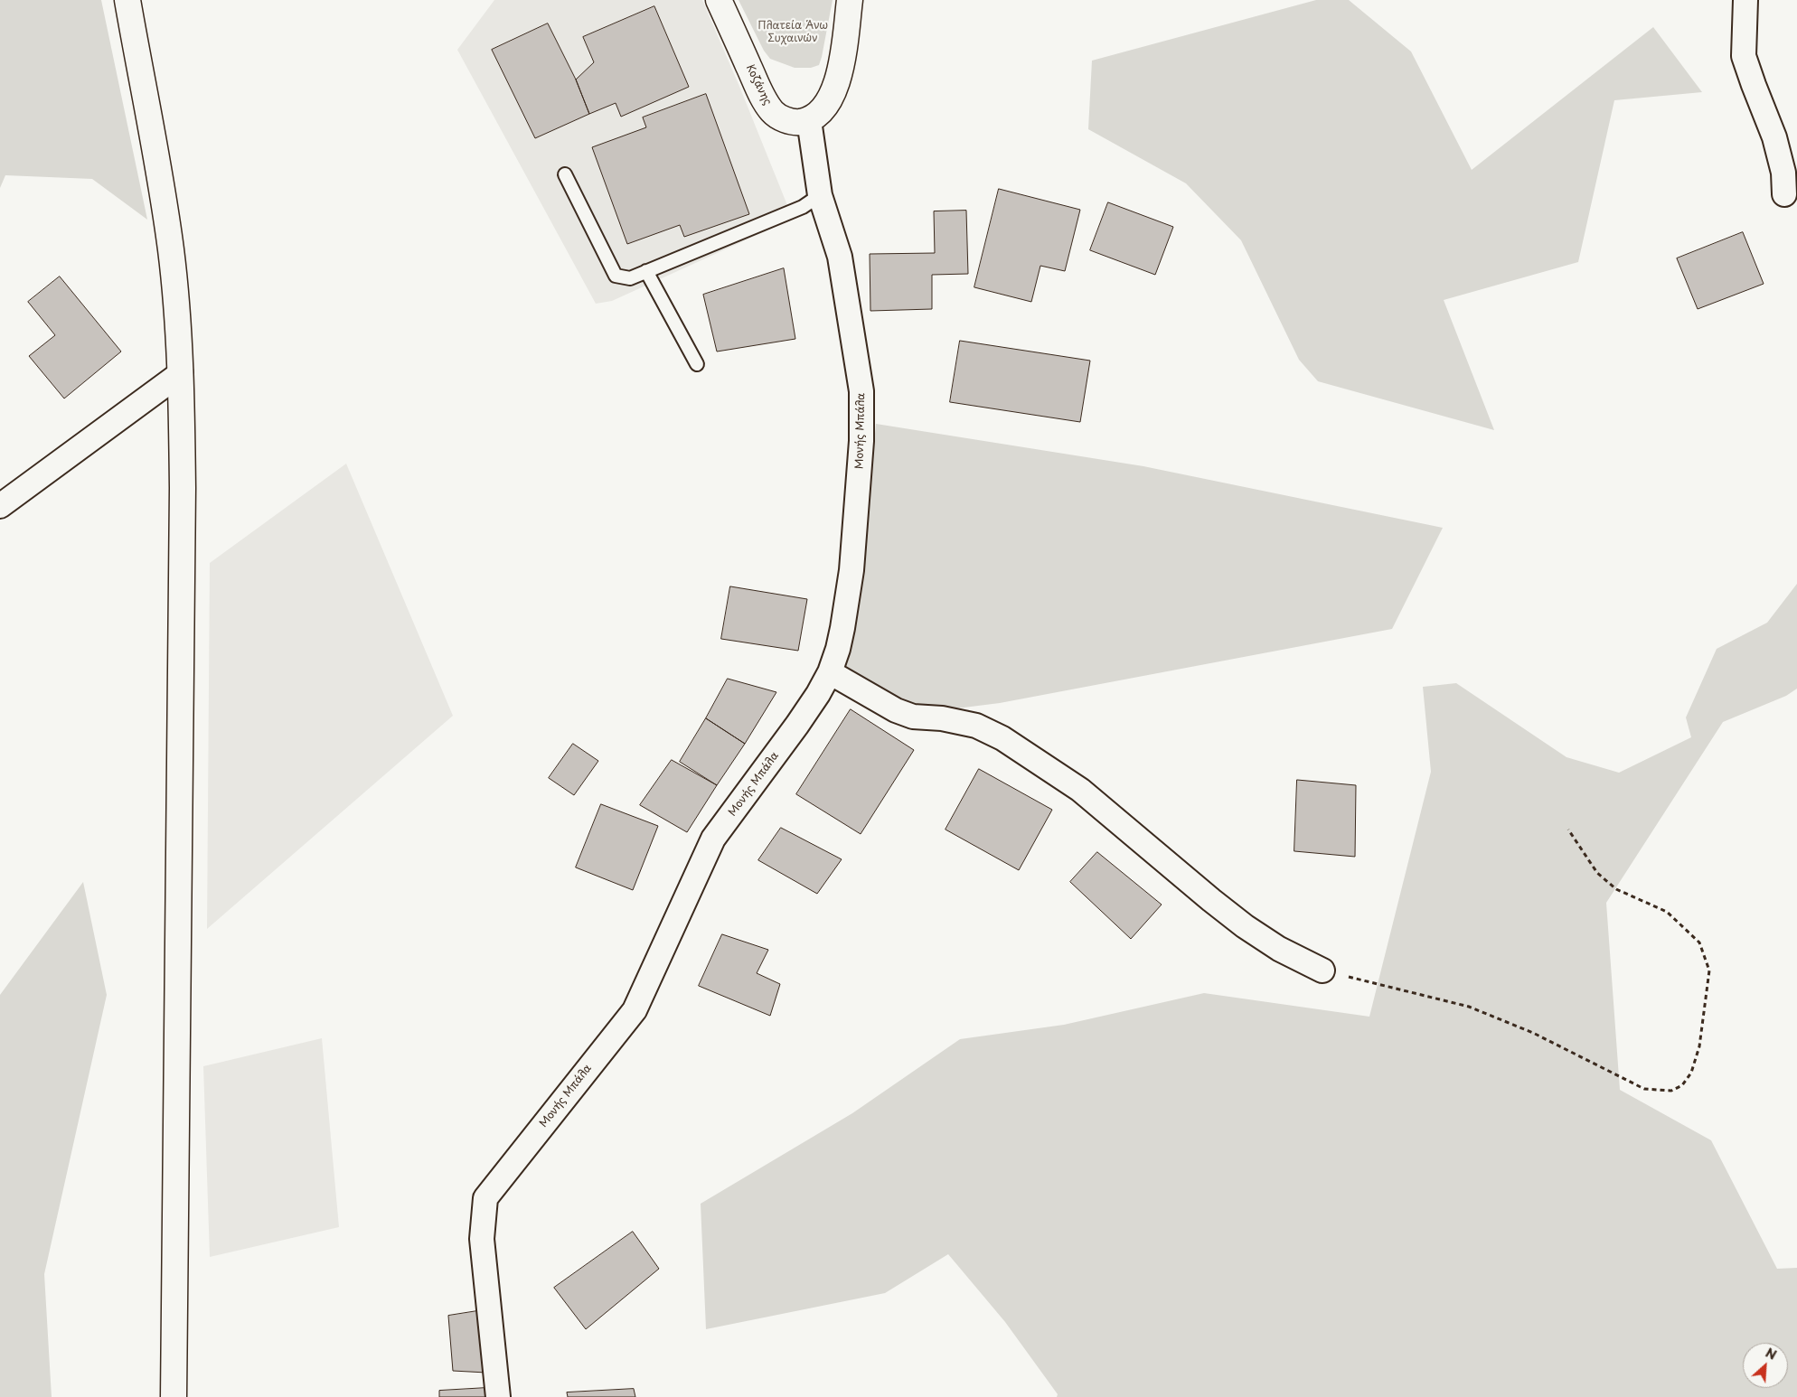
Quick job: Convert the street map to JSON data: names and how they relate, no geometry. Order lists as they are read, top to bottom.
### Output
{
  "streets": {
    "street": ["Κοζάνης", "Μονής Μπάλα"]
  },
  "crossings": [
    ["Κοζάνης", "Μονής Μπάλα"]
  ],
  "parks": ["Πλατεία Άνω Συχαινών"],
  "north": "top right"
}
